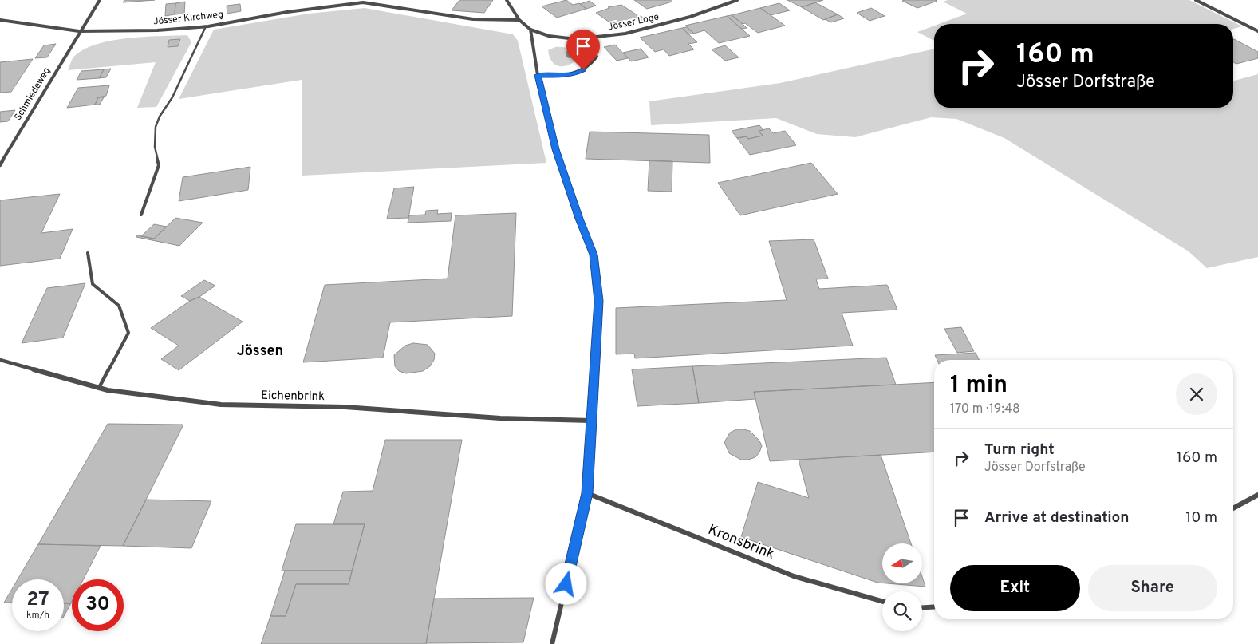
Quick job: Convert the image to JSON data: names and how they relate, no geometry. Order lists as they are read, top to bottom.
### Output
{
  "streets": {
    "street": [
      "Jösser Kirchweg",
      "Jösser Loge",
      "Schmiedeweg",
      "Eichenbrink",
      "Kronsbrink"
    ]
  },
  "crossings": [
    ["Jösser Kirchweg", "Schmiedeweg"]
  ],
  "districts": ["Jössen"],
  "north": "left",
  "page": {
    "turn": ["160 m", "Jösser Dorfstraße"],
    "heading": ["1 min", "170 m · 19:48"],
    "list": [
      {
        "name": "Turn right",
        "note": "Jösser Dorfstraße",
        "value": "160 m"
      },
      {
        "name": "Arrive at destination",
        "value": "10 m"
      }
    ],
    "buttons": ["Exit", "Share"],
    "speed": "27 km/h",
    "limit": "30"
  }
}
